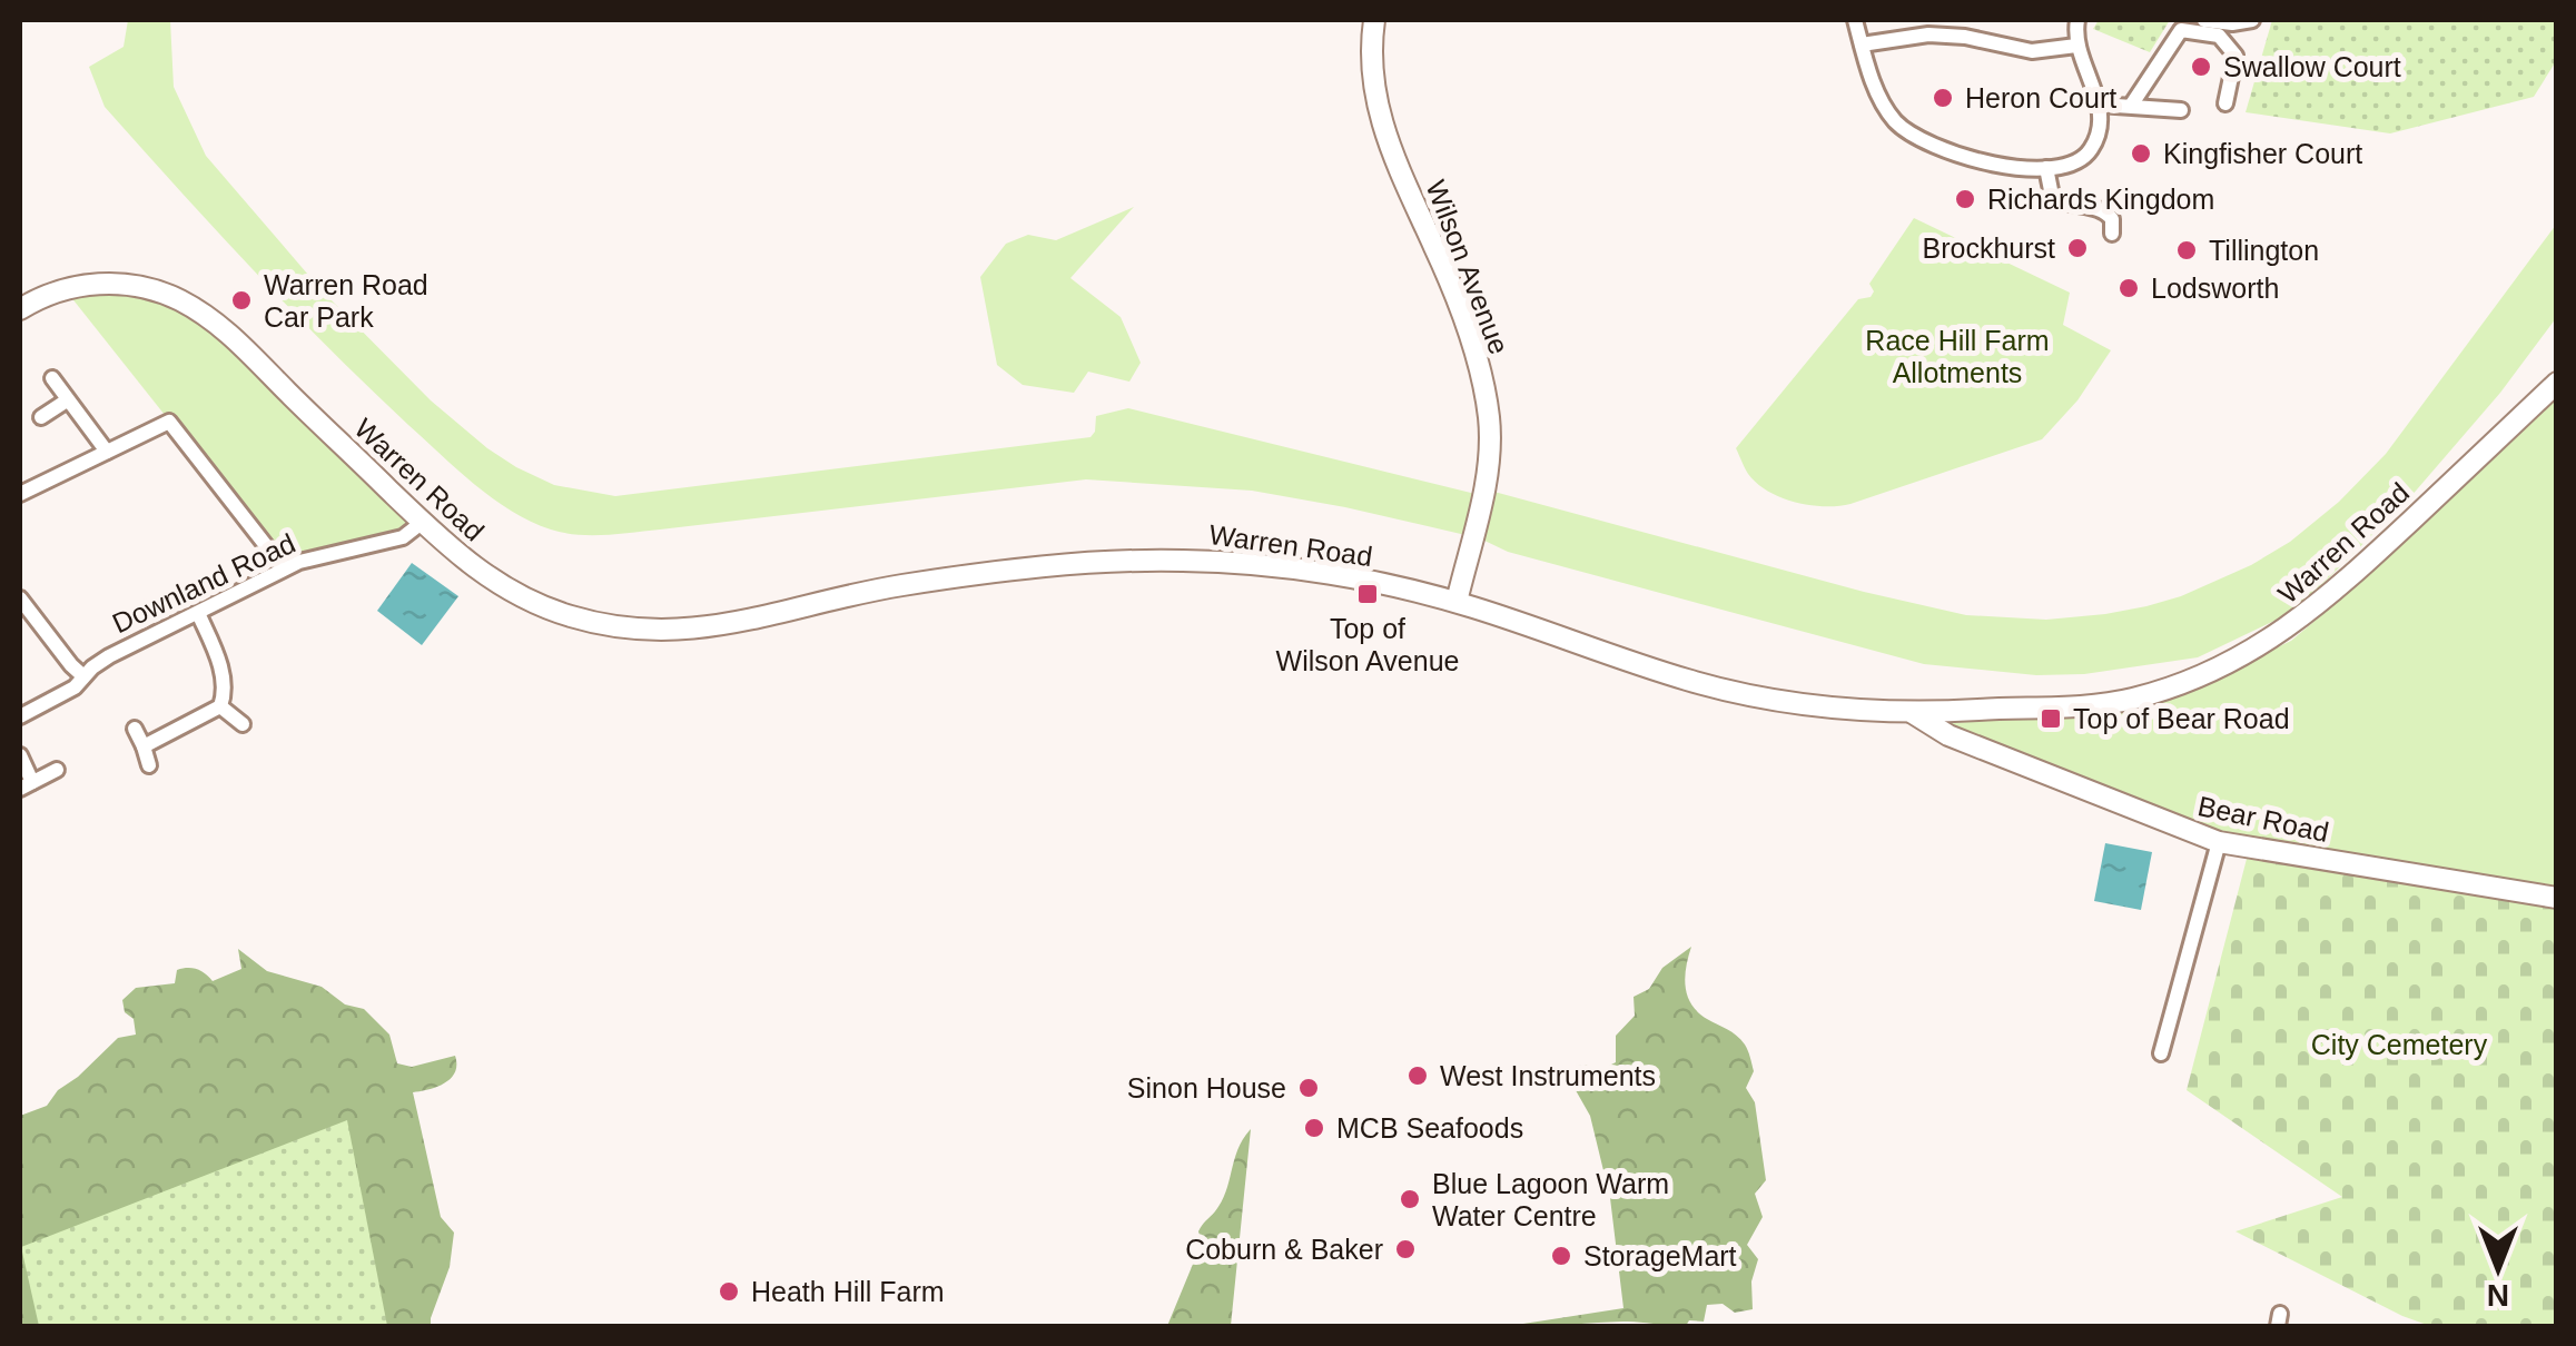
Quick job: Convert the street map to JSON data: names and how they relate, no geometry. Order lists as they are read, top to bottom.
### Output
{
  "streets": {
    "street": [
      "Wilson Avenue",
      "Warren Road",
      "Downland Road",
      "Bear Road"
    ]
  },
  "crossings": [
    ["Wilson Avenue", "Warren Road"],
    ["Warren Road", "Downland Road"],
    ["Warren Road", "Bear Road"]
  ],
  "parks": ["Race Hill Farm Allotments", "City Cemetery"],
  "places": {
    "other": [
      "Swallow Court",
      "Heron Court",
      "Kingfisher Court",
      "Richards Kingdom",
      "Brockhurst",
      "Tillington",
      "Lodsworth",
      "Warren Road Car Park",
      "West Instruments",
      "Sinon House",
      "MCB Seafoods",
      "Blue Lagoon Warm Water Centre",
      "Coburn & Baker",
      "StorageMart",
      "Heath Hill Farm"
    ],
    "transit": ["Top of Wilson Avenue", "Top of Bear Road"]
  },
  "north": "bottom"
}
